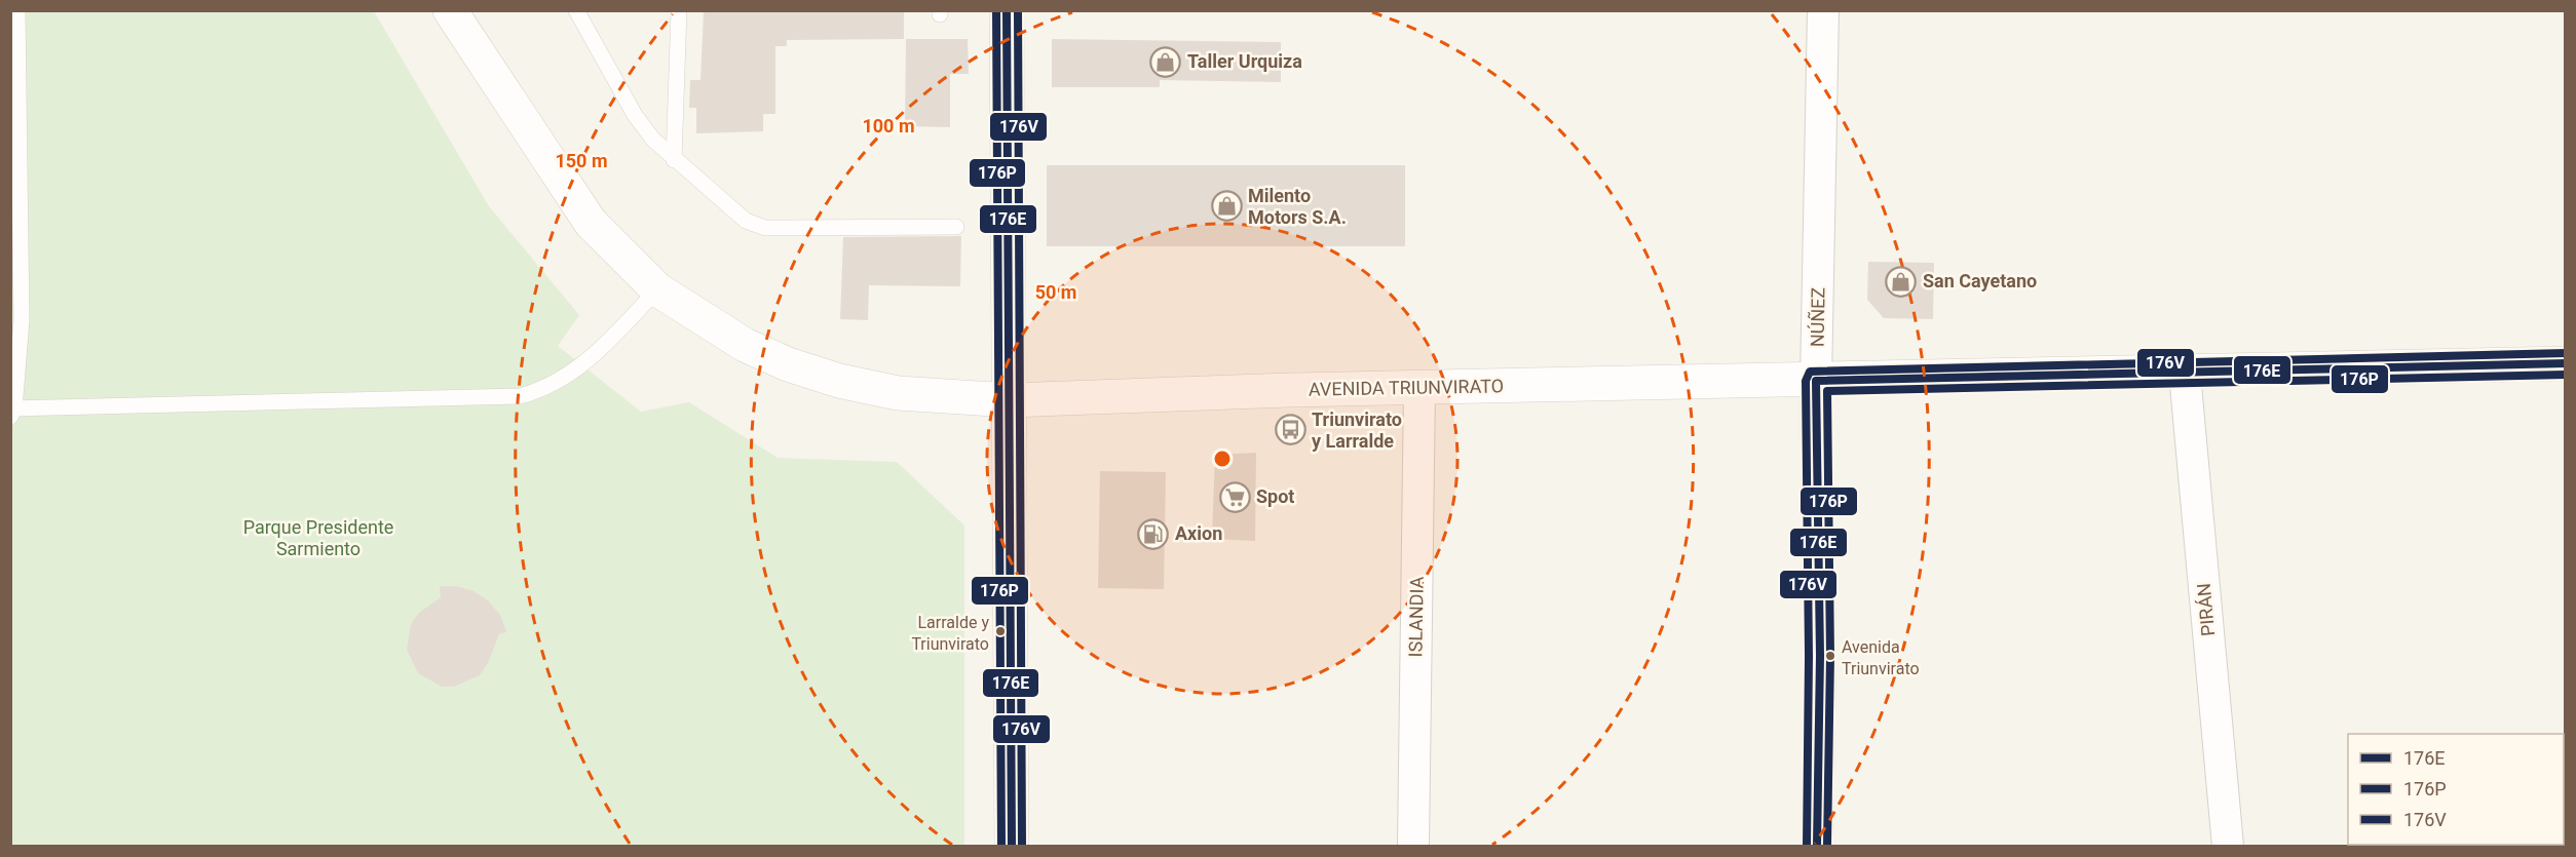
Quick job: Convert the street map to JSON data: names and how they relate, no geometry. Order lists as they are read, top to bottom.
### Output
{
  "streets": {
    "main road": ["AVENIDA TRIUNVIRATO"],
    "street": ["NÚÑEZ", "PIRÁN", "ISLANDIA"]
  },
  "crossings": [
    ["NÚÑEZ", "AVENIDA TRIUNVIRATO"],
    ["AVENIDA TRIUNVIRATO", "PIRÁN"],
    ["AVENIDA TRIUNVIRATO", "ISLANDIA"]
  ],
  "parks": ["Parque Presidente Sarmiento"],
  "places": {
    "shop": ["Taller Urquiza", "Milento Motors S.A.", "San Cayetano"],
    "bus stop": ["Triunvirato y Larralde"],
    "supermarket": ["Spot"],
    "fuel station": ["Axion"],
    "other": ["Larralde y Triunvirato", "Avenida Triunvirato"]
  },
  "lines": ["transit line 176E", "transit line 176P", "transit line 176V"],
  "legend": ["176E", "176P", "176V"],
  "rings": ["100 m", "150 m", "50 m"]
}
